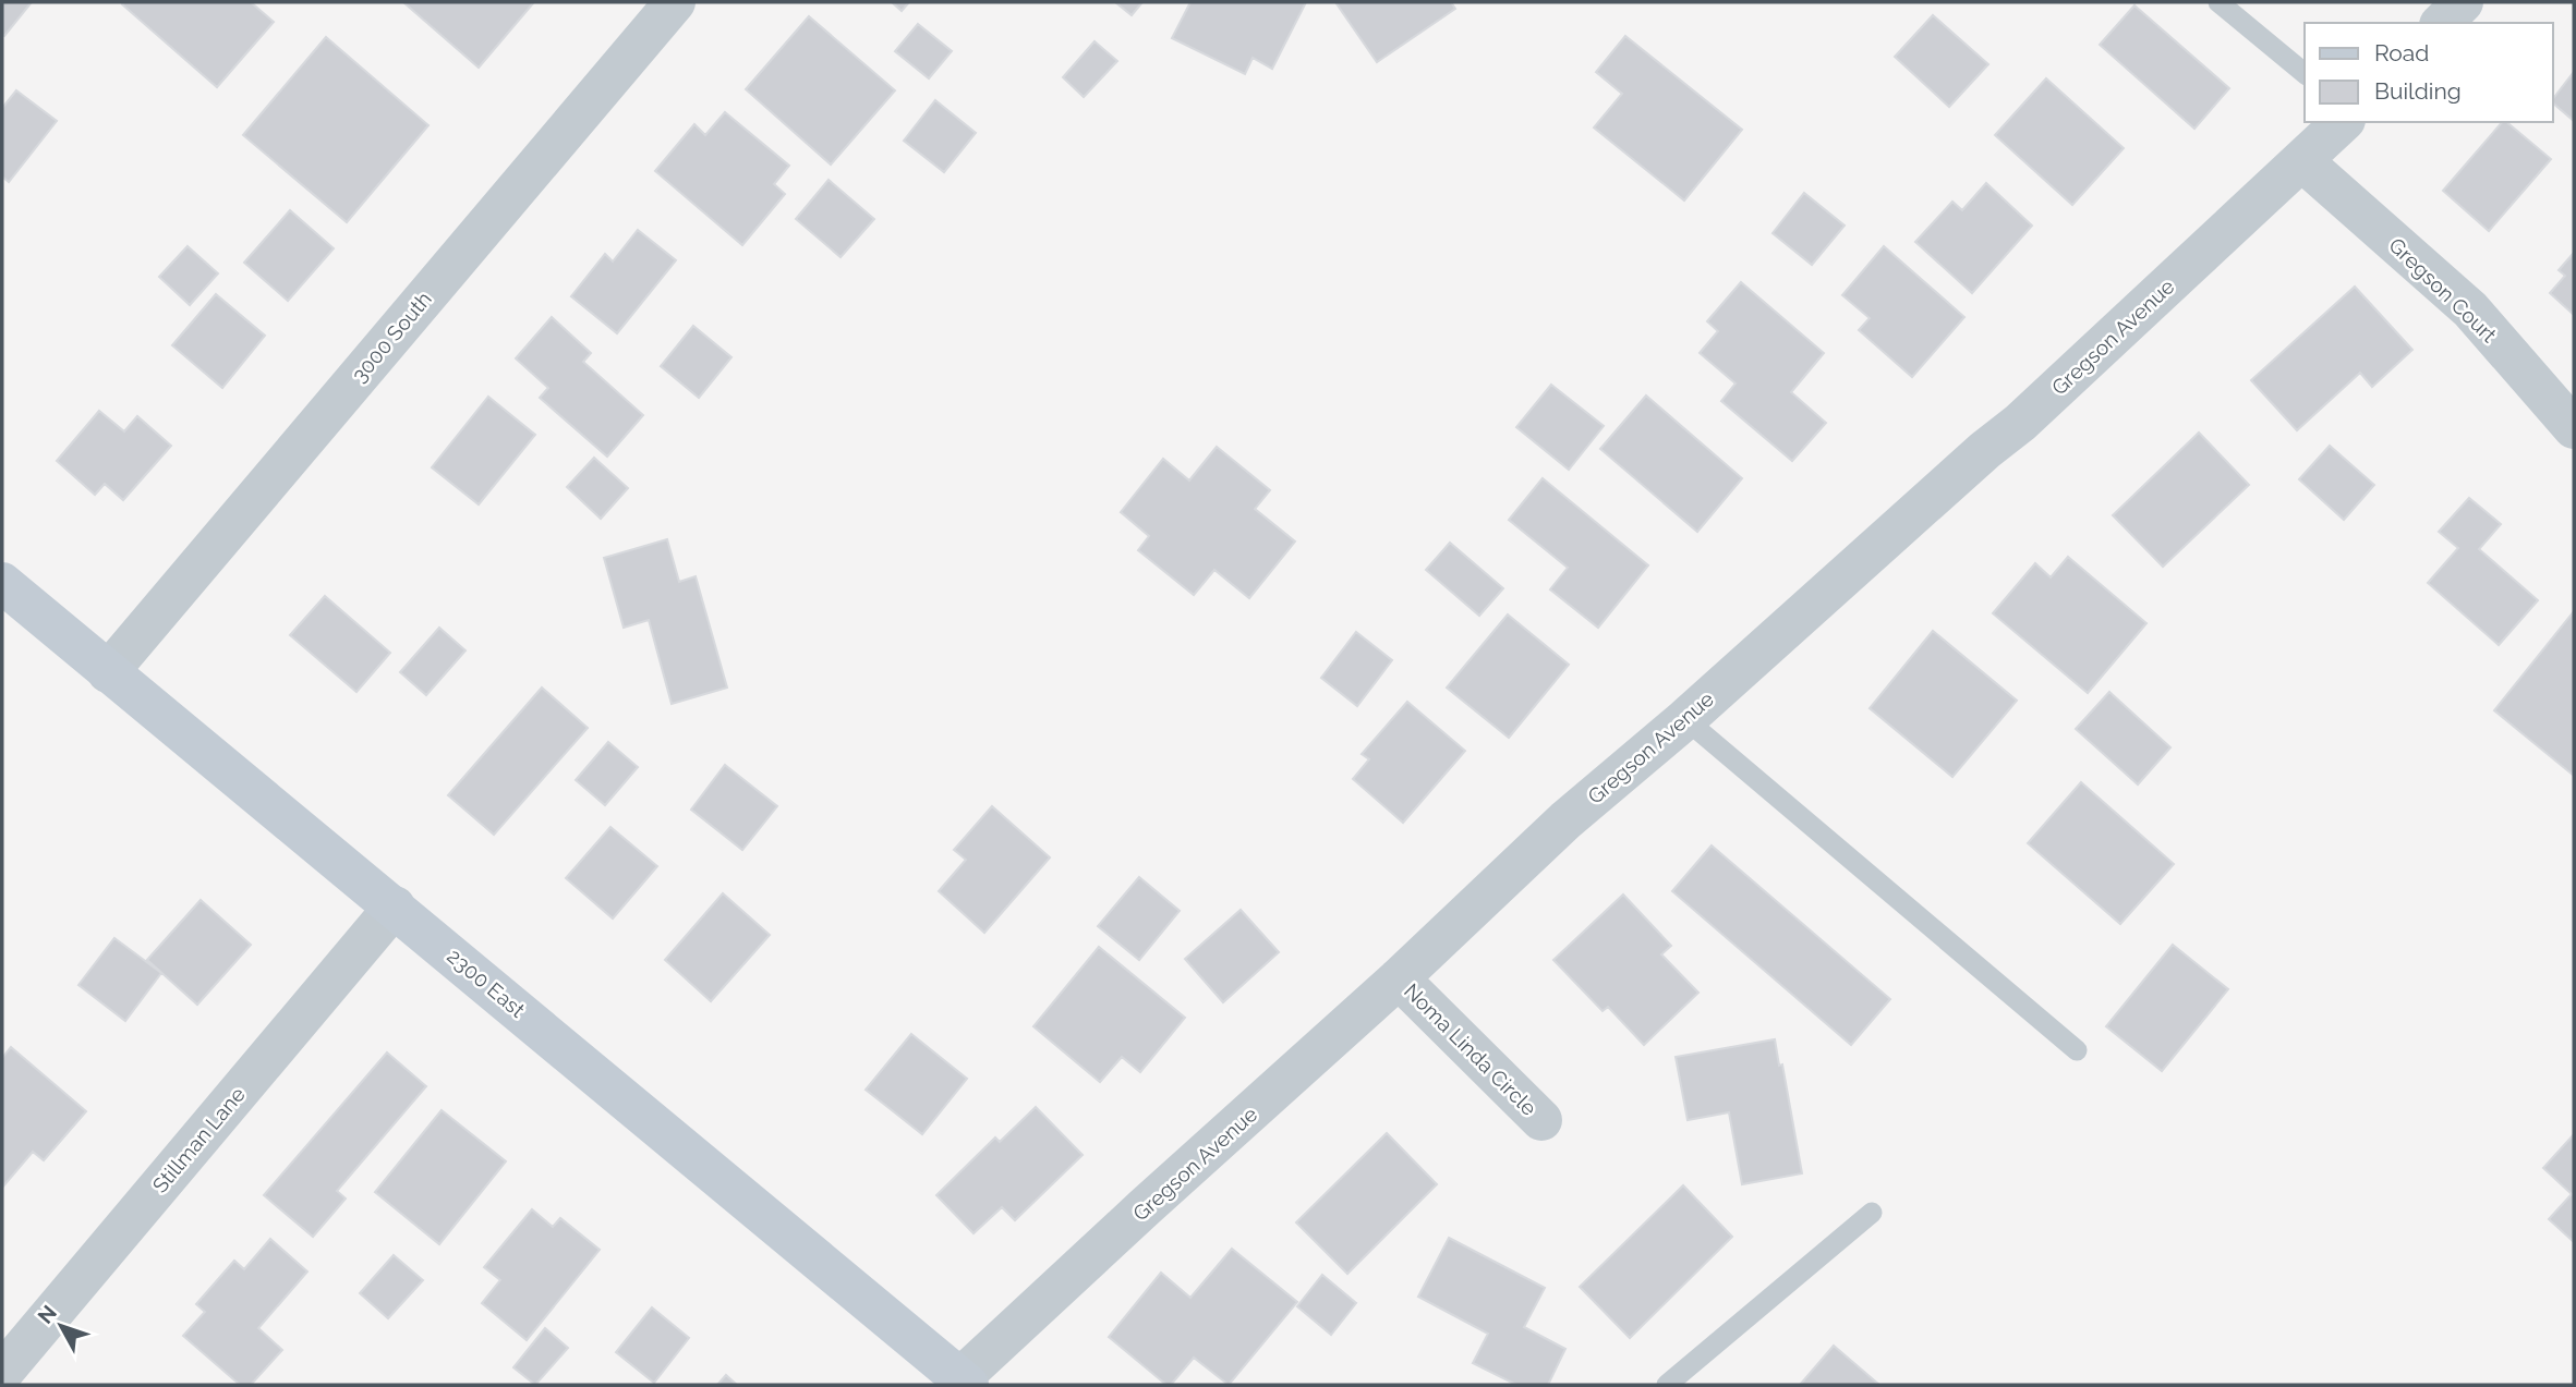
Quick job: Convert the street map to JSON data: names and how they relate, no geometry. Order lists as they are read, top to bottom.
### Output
{
  "streets": {
    "main road": ["2300 East"],
    "street": [
      "Gregson Court",
      "3000 South",
      "Gregson Avenue",
      "Noma Linda Circle",
      "Stillman Lane"
    ]
  },
  "crossings": [
    ["Gregson Court", "Gregson Avenue"],
    ["3000 South", "2300 East"],
    ["Gregson Avenue", "2300 East"],
    ["Gregson Avenue", "Noma Linda Circle"],
    ["2300 East", "Stillman Lane"]
  ],
  "legend": ["Road", "Building"],
  "north": "top left"
}
